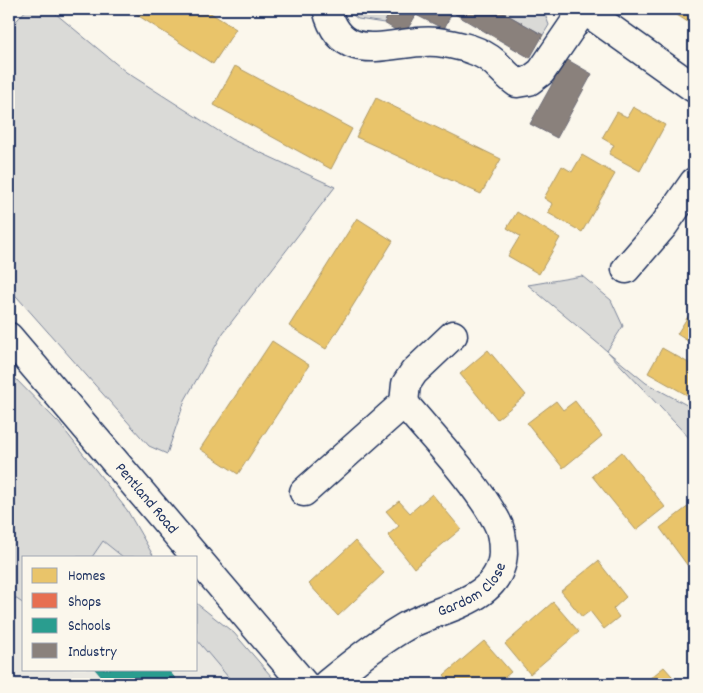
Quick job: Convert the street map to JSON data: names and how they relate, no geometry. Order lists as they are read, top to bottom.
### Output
{
  "streets": {
    "street": ["Pentland Road", "Gardom Close"]
  },
  "legend": [
    "Homes",
    "Shops",
    "Schools",
    "Industry"
  ]
}
